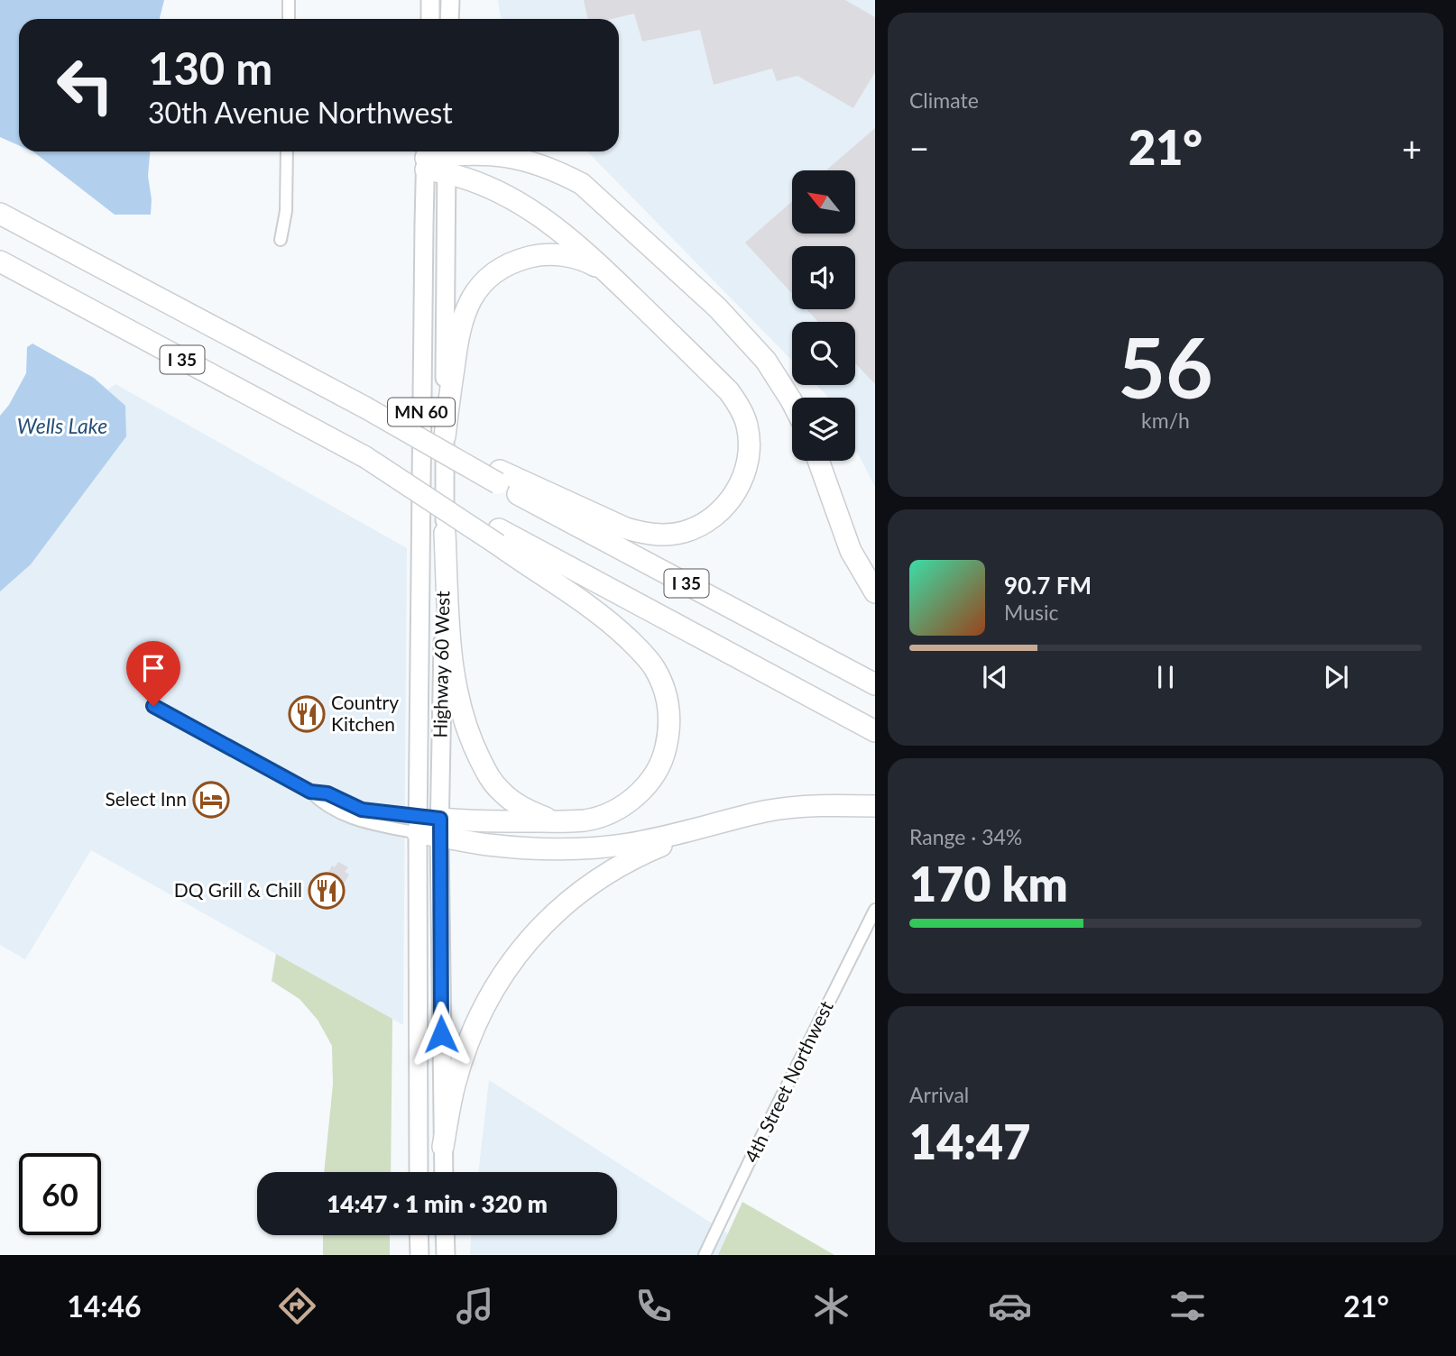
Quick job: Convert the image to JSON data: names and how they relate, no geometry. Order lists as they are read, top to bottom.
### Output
{
  "streets": {
    "highway": ["I 35"],
    "main road": ["MN 60", "Highway 60 West"],
    "street": ["4th Street Northwest"]
  },
  "water": ["Wells Lake"],
  "places": {
    "restaurant": ["Country Kitchen", "DQ Grill & Chill"],
    "hotel": ["Select Inn"]
  },
  "north": "top left",
  "page": {
    "tile": [
      "Climate",
      ["56", "km/h"],
      ["Range · 34%", "170 km"],
      ["Arrival", "14:47"]
    ],
    "turn": ["130 m", "30th Avenue Northwest"],
    "heat": ["−", "21°", "+"],
    "song": ["90.7 FM", "Music"],
    "limit": "60",
    "trip": "14:47 · 1 min · 320 m",
    "tabs": ["14:46", "21°"]
  }
}
